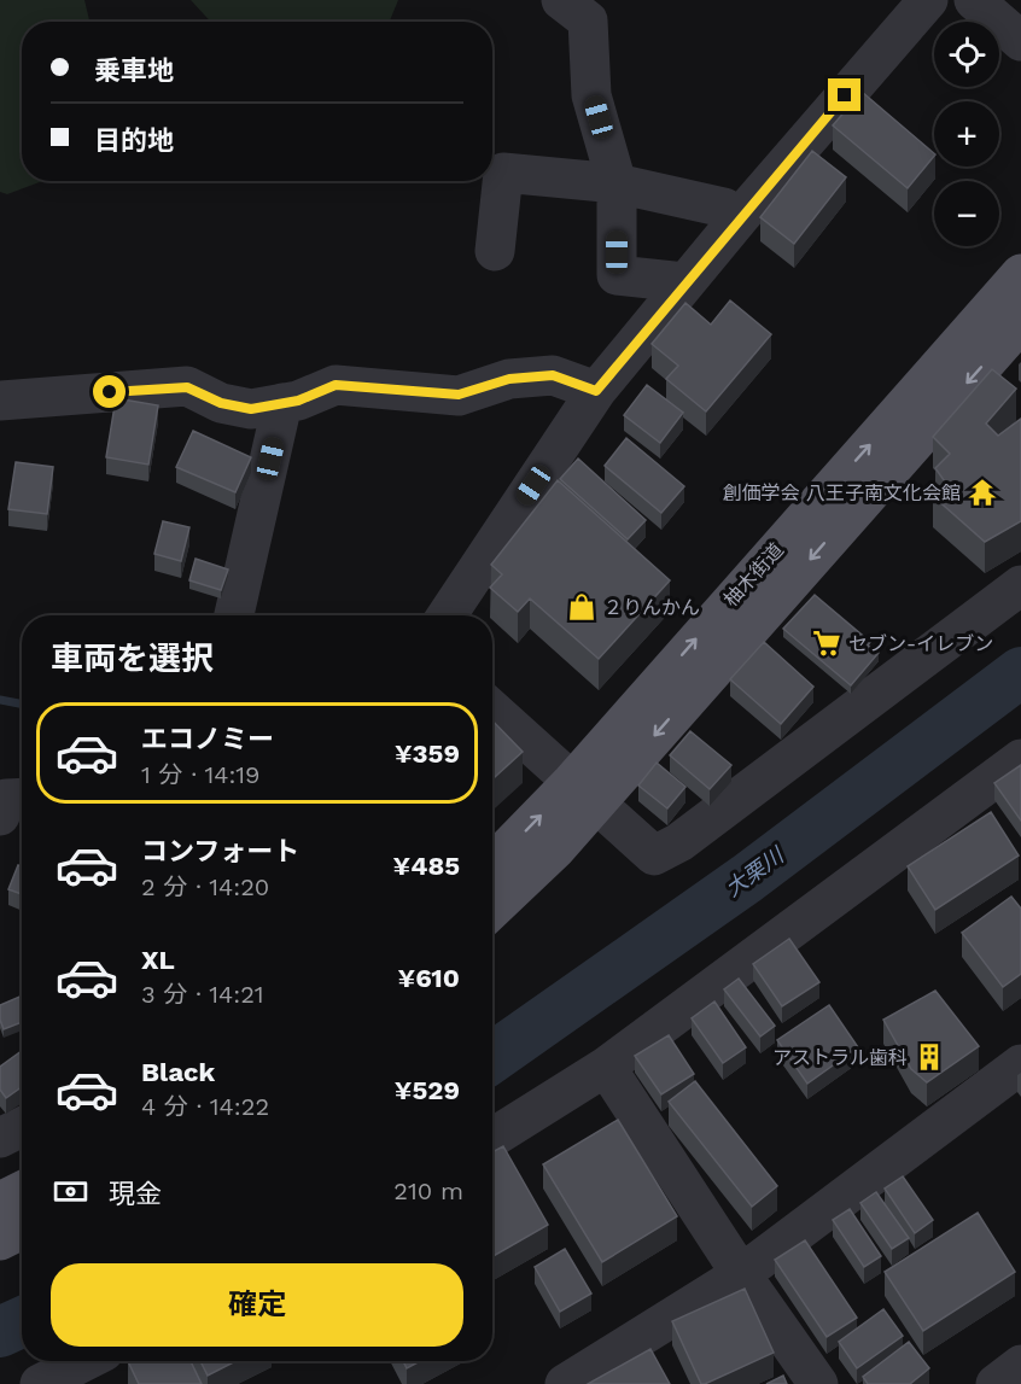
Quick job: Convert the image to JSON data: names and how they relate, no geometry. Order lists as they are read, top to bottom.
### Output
{
  "streets": {
    "main road": ["柚木街道"]
  },
  "water": ["大栗川"],
  "places": {
    "temple": ["創価学会 八王子南文化会館"],
    "shop": ["２りんかん"],
    "supermarket": ["セブン-イレブン"],
    "building": ["アストラル歯科"]
  },
  "page": {
    "map_buttons": ["+", "−"],
    "banner": ["乗車地", "目的地"],
    "heading": "車両を選択",
    "list": [
      {
        "name": "エコノミー",
        "note": "1 分 · 14:19",
        "value": "¥359"
      },
      {
        "name": "コンフォート",
        "note": "2 分 · 14:20",
        "value": "¥485"
      },
      {
        "name": "XL",
        "note": "3 分 · 14:21",
        "value": "¥610"
      },
      {
        "name": "Black",
        "note": "4 分 · 14:22",
        "value": "¥529"
      }
    ],
    "pay": ["現金", "210 m"],
    "buttons": "確定"
  }
}
